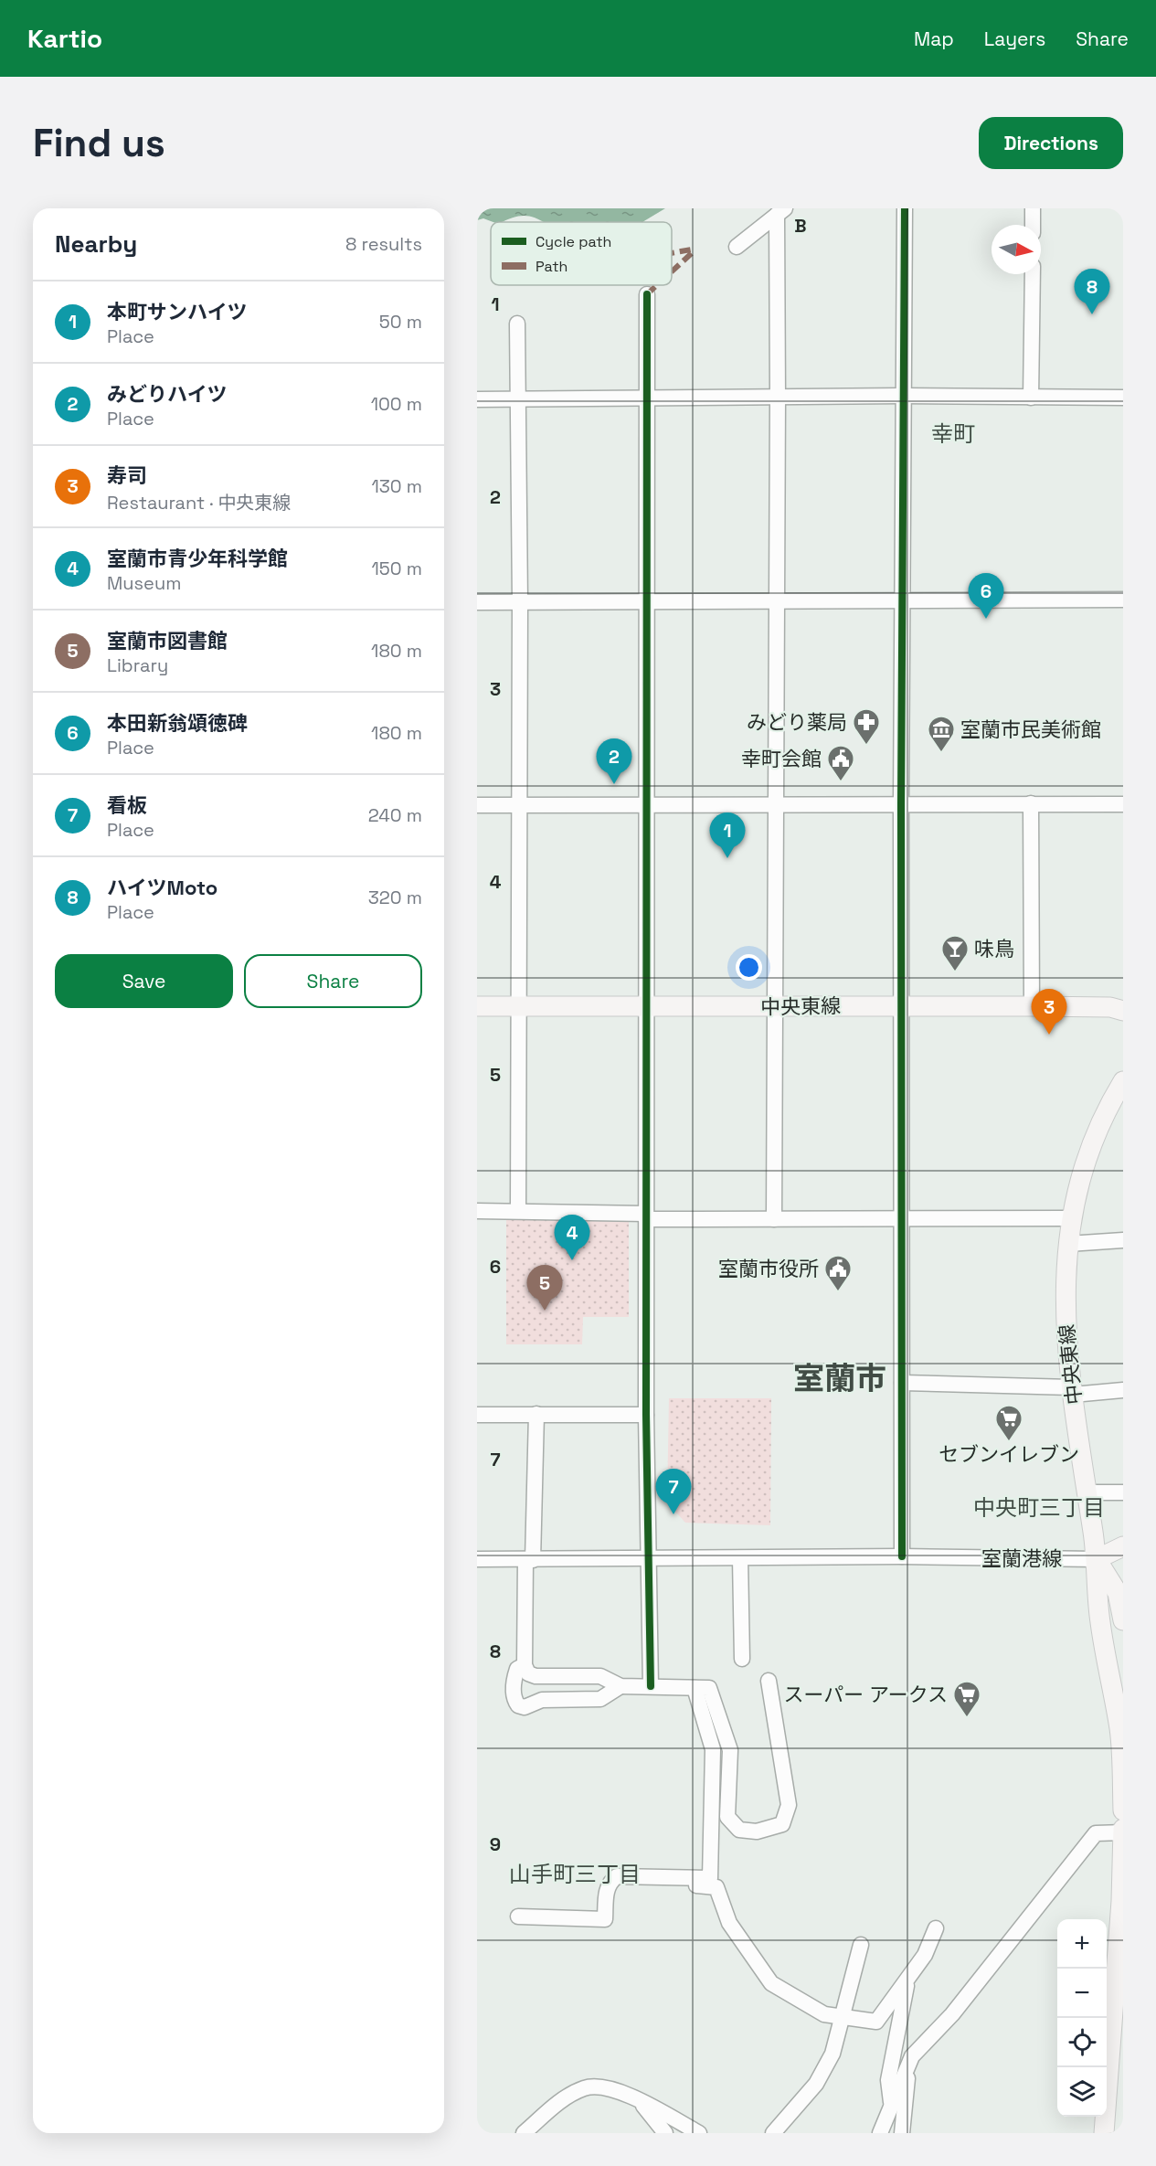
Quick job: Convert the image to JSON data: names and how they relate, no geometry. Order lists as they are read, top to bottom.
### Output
{
  "streets": {
    "main road": ["中央東線"],
    "street": ["室蘭港線"]
  },
  "crossings": [
    ["中央東線", "室蘭港線"]
  ],
  "districts": [
    "幸町",
    "室蘭市",
    "中央町三丁目",
    "山手町三丁目"
  ],
  "places": {
    "pharmacy": ["みどり薬局"],
    "museum": ["室蘭市民美術館"],
    "public building": ["幸町会館", "室蘭市役所"],
    "bar": ["味鳥"],
    "supermarket": ["セブンイレブン", "スーパー アークス"]
  },
  "legend": ["Cycle path", "Path"],
  "north": "right",
  "page": {
    "header": "Kartio",
    "nav": ["Map", "Layers", "Share"],
    "buttons": [
      "Directions",
      ["Save", "Share"]
    ],
    "title": "Find us",
    "heading": ["Nearby", "8 results"],
    "pins": [
      "8",
      "6",
      "2",
      "1",
      "3",
      "4",
      "5",
      "7"
    ],
    "list": [
      {
        "mark": "1",
        "name": "本町サンハイツ",
        "note": "Place",
        "value": "50 m"
      },
      {
        "mark": "2",
        "name": "みどりハイツ",
        "note": "Place",
        "value": "100 m"
      },
      {
        "mark": "3",
        "name": "寿司",
        "note": "Restaurant · 中央東線",
        "value": "130 m"
      },
      {
        "mark": "4",
        "name": "室蘭市青少年科学館",
        "note": "Museum",
        "value": "150 m"
      },
      {
        "mark": "5",
        "name": "室蘭市図書館",
        "note": "Library",
        "value": "180 m"
      },
      {
        "mark": "6",
        "name": "本田新翁頌徳碑",
        "note": "Place",
        "value": "180 m"
      },
      {
        "mark": "7",
        "name": "看板",
        "note": "Place",
        "value": "240 m"
      },
      {
        "mark": "8",
        "name": "ハイツMoto",
        "note": "Place",
        "value": "320 m"
      }
    ],
    "map_buttons": ["+", "−"]
  },
  "grid": {
    "columns": ["B"],
    "rows": [
      "1",
      "2",
      "3",
      "4",
      "5",
      "6",
      "7",
      "8",
      "9"
    ]
  }
}
